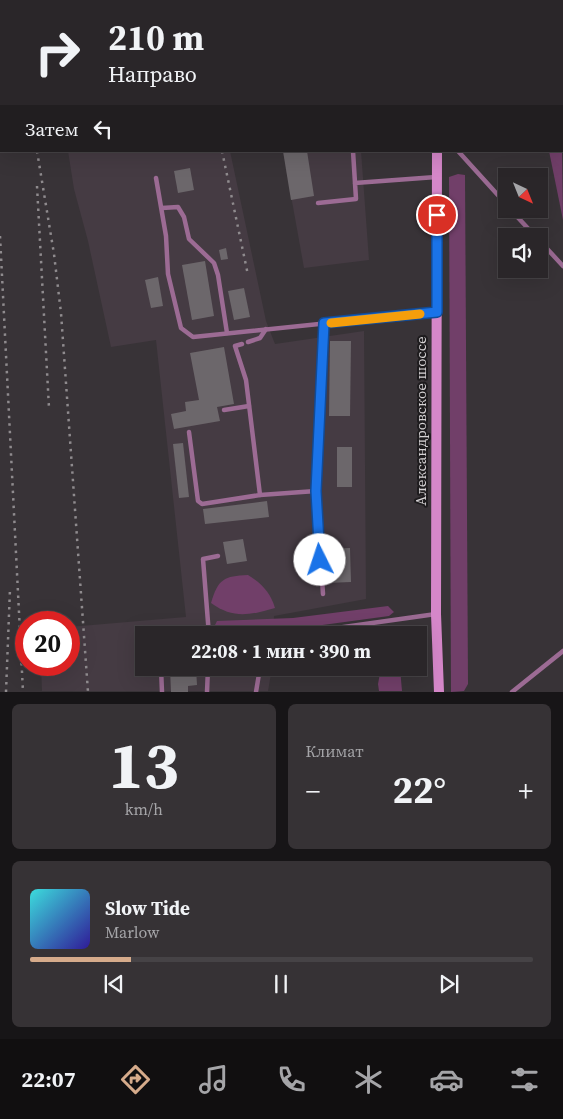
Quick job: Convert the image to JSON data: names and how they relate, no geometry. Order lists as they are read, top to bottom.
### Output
{
  "streets": {
    "main road": ["Александровское шоссе"]
  },
  "north": "bottom right",
  "page": {
    "turn": ["210 m", "Направо"],
    "then": "Затем",
    "limit": "20",
    "trip": "22:08 · 1 мин · 390 m",
    "tile": [
      ["13", "km/h"],
      "Климат"
    ],
    "heat": ["−", "22°", "+"],
    "song": ["Slow Tide", "Marlow"],
    "tabs": "22:07"
  }
}
